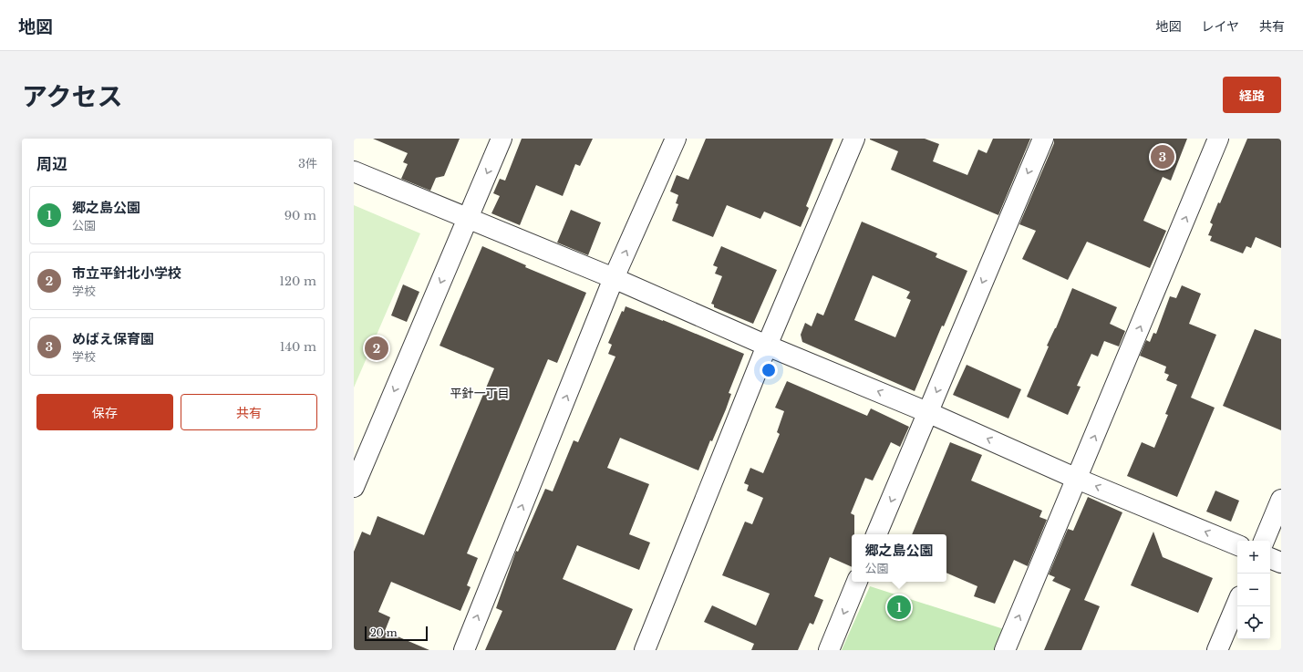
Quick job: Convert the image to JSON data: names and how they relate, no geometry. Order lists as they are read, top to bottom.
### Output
{
  "districts": ["平針一丁目"],
  "scale_bar": "20 m",
  "page": {
    "header": "地図",
    "nav": ["地図", "レイヤ", "共有"],
    "title": "アクセス",
    "buttons": [
      "経路",
      ["保存", "共有"]
    ],
    "heading": ["周辺", "3件"],
    "pins": ["3", "2", "1"],
    "list": [
      {
        "mark": "1",
        "name": "郷之島公園",
        "note": "公園",
        "value": "90 m"
      },
      {
        "mark": "2",
        "name": "市立平針北小学校",
        "note": "学校",
        "value": "120 m"
      },
      {
        "mark": "3",
        "name": "めばえ保育園",
        "note": "学校",
        "value": "140 m"
      }
    ],
    "popup": ["郷之島公園", "公園"],
    "map_buttons": ["+", "−"],
    "scale": "20 m"
  }
}
